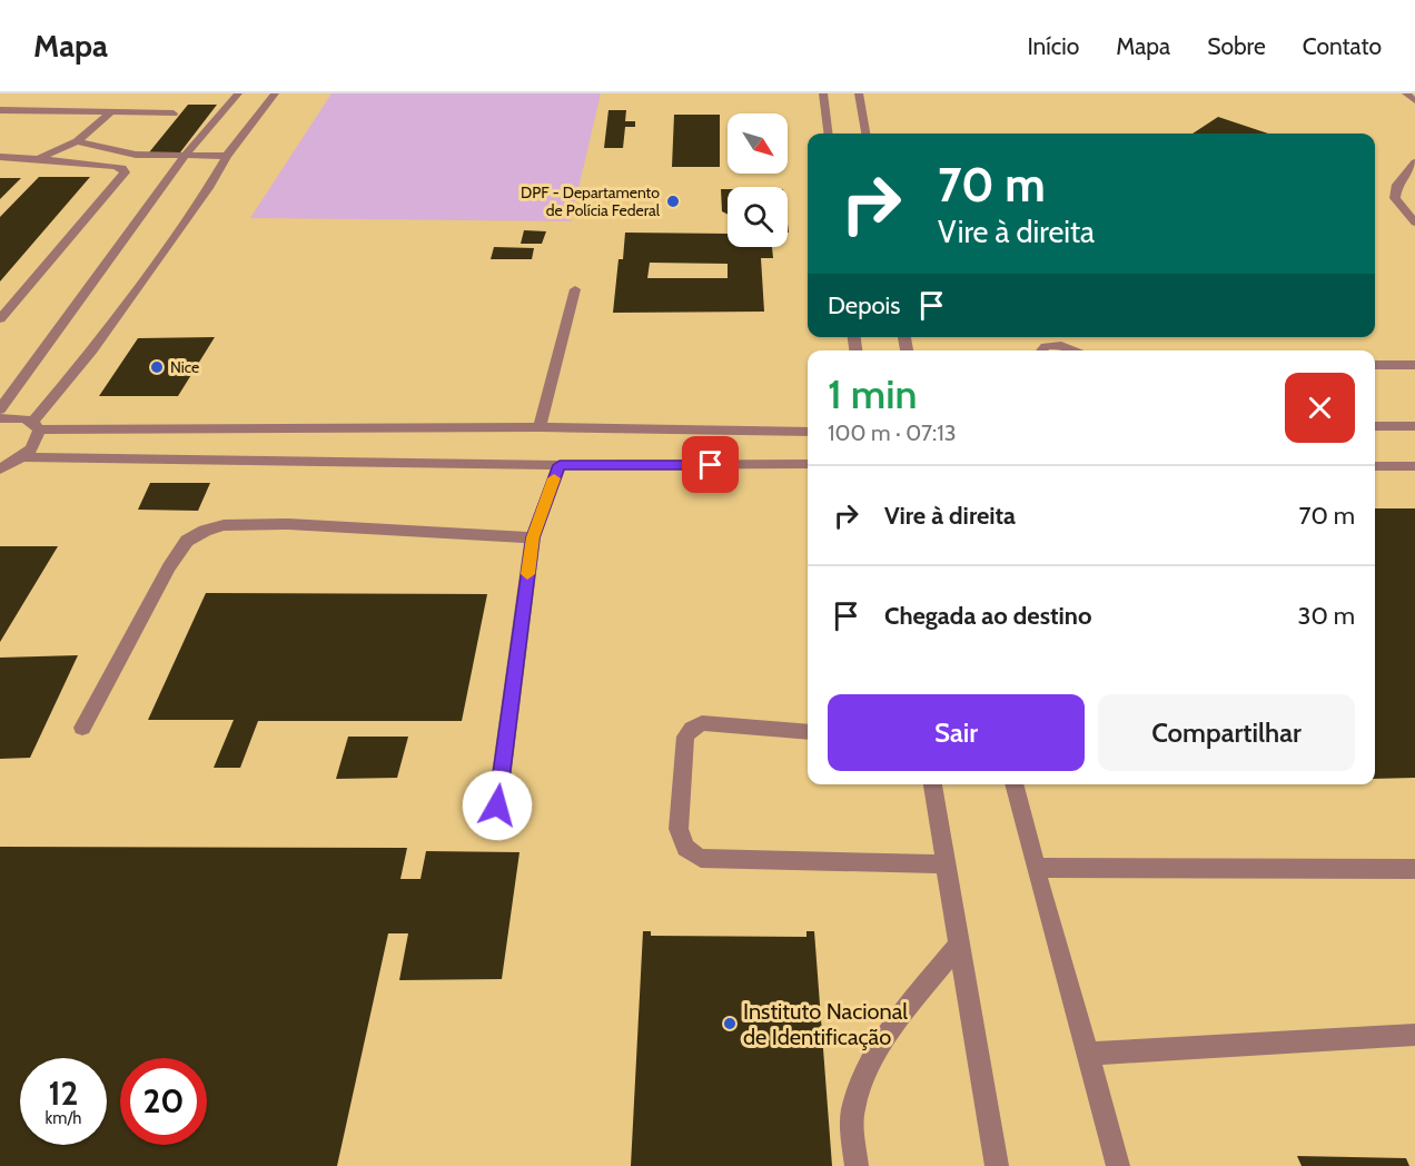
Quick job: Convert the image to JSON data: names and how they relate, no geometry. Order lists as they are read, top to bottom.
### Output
{
  "places": ["DPF - Departamento de Polícia Federal", "Nice", "Instituto Nacional de Identificação"],
  "north": "bottom right",
  "page": {
    "header": "Mapa",
    "nav": [
      "Início",
      "Mapa",
      "Sobre",
      "Contato"
    ],
    "turn": ["70 m", "Vire à direita"],
    "then": "Depois",
    "heading": ["1 min", "100 m · 07:13"],
    "list": [
      {
        "name": "Vire à direita",
        "value": "70 m"
      },
      {
        "name": "Chegada ao destino",
        "value": "30 m"
      }
    ],
    "buttons": ["Sair", "Compartilhar"],
    "speed": "12 km/h",
    "limit": "20"
  }
}
